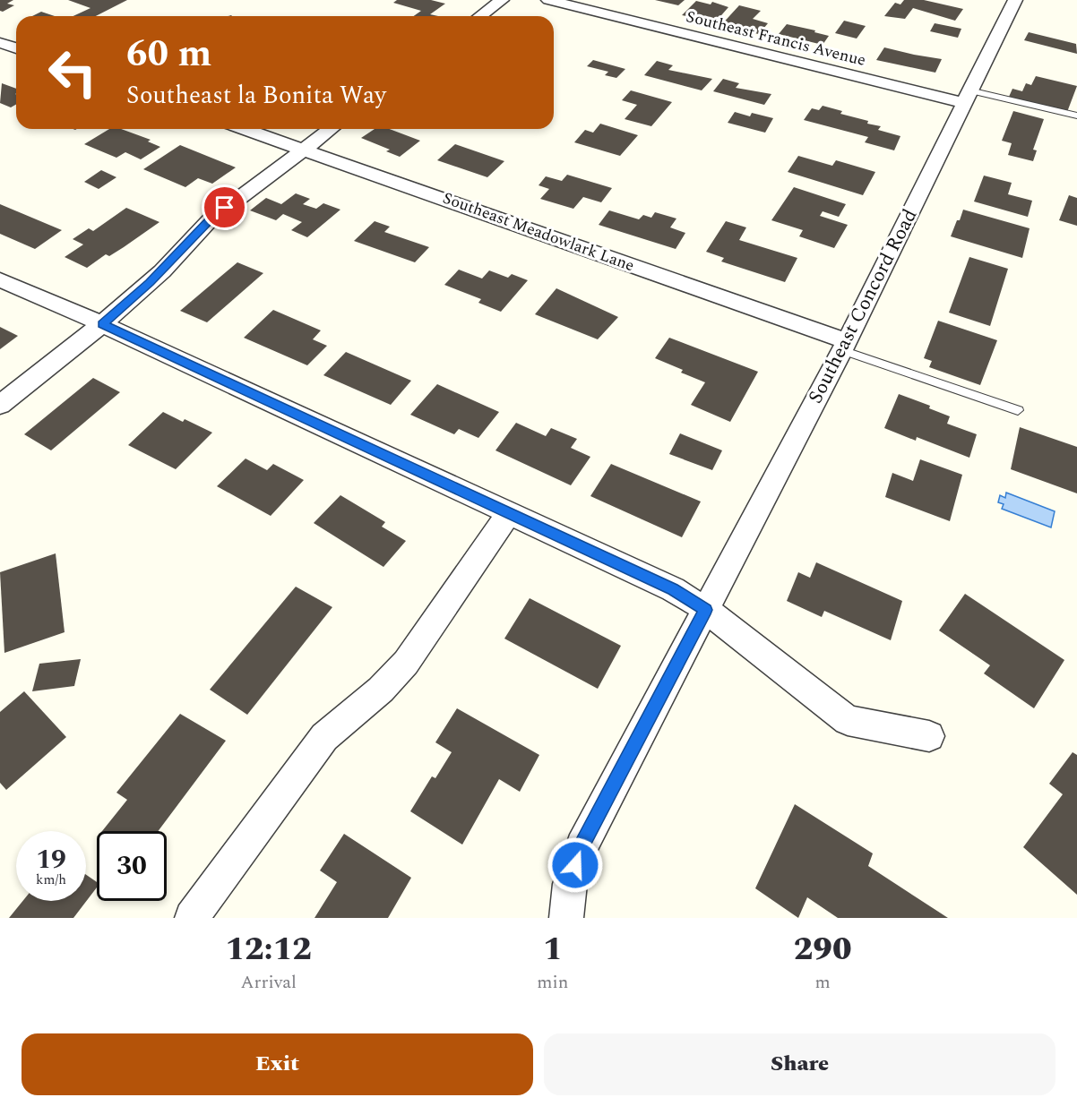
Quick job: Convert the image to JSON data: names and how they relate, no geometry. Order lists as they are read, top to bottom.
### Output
{
  "streets": {
    "street": ["Southeast Francis Avenue", "Southeast Meadowlark Lane", "Southeast Concord Road"]
  },
  "crossings": [
    ["Southeast Francis Avenue", "Southeast Concord Road"],
    ["Southeast Meadowlark Lane", "Southeast Concord Road"]
  ],
  "page": {
    "turn": ["60 m", "Southeast la Bonita Way"],
    "speed": "19 km/h",
    "limit": "30",
    "eta": [
      "12:12",
      "Arrival",
      "1",
      "min",
      "290",
      "m"
    ],
    "buttons": ["Exit", "Share"]
  }
}
